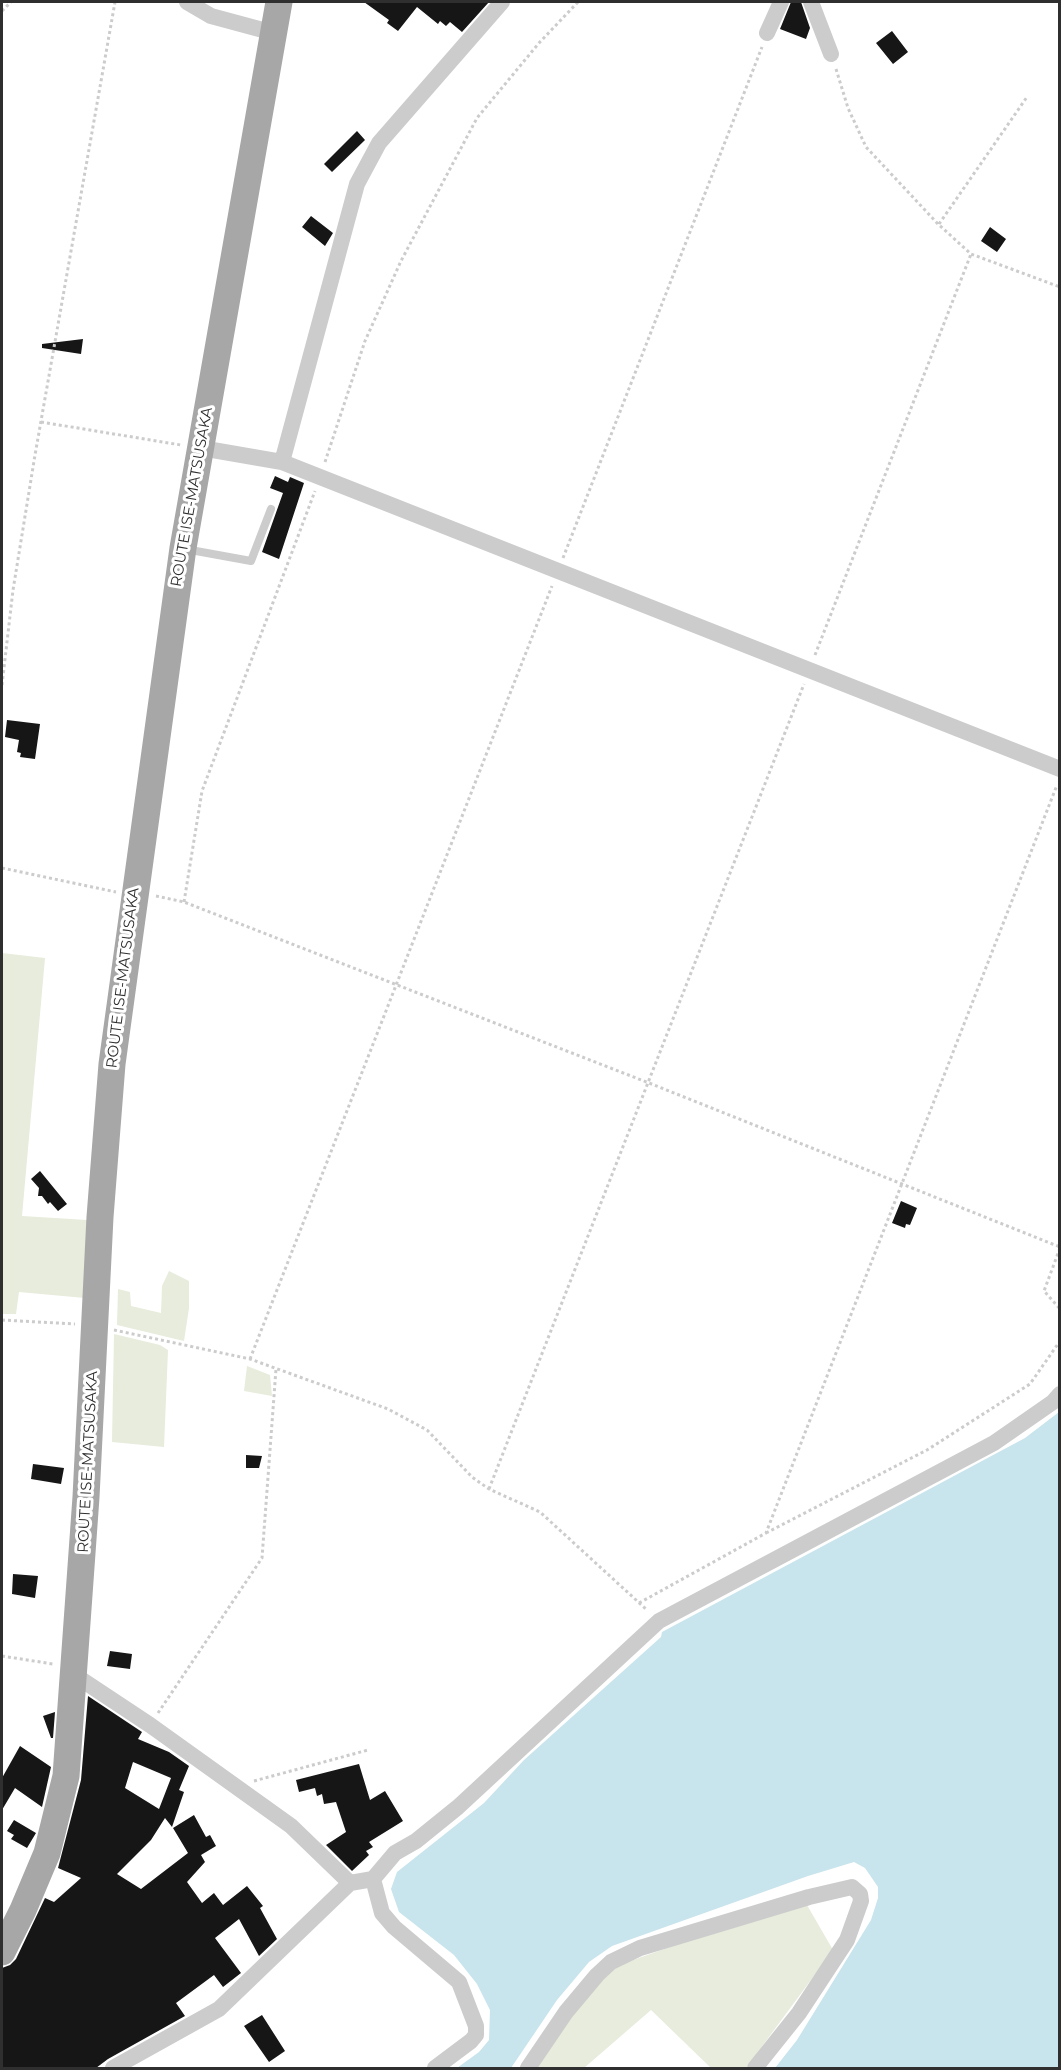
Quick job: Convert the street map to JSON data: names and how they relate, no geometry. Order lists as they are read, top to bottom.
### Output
{
  "streets": {
    "main road": ["ROUTE ISE-MATSUSAKA"]
  }
}
